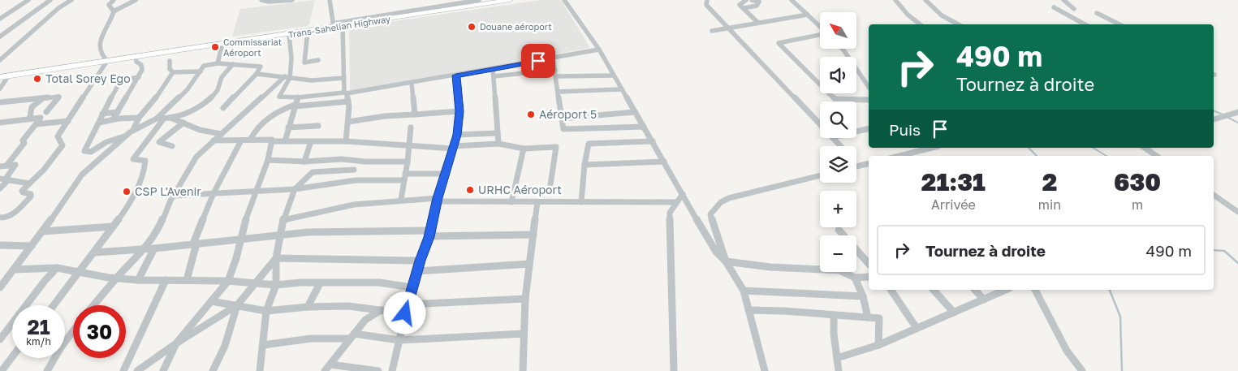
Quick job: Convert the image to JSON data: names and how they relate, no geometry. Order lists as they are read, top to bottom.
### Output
{
  "streets": {
    "highway": ["Trans-Sahelian Highway"]
  },
  "places": [
    "Douane aéroport",
    "Commissariat Aéroport",
    "Total Sorey Ego",
    "Aéroport 5",
    "URHC Aéroport",
    "CSP L'Avenir"
  ],
  "north": "top left",
  "page": {
    "map_buttons": ["+", "−"],
    "turn": ["490 m", "Tournez à droite"],
    "then": "Puis",
    "eta": [
      "21:31",
      "Arrivée",
      "2",
      "min",
      "630",
      "m"
    ],
    "list": [
      {
        "name": "Tournez à droite",
        "value": "490 m"
      }
    ],
    "speed": "21 km/h",
    "limit": "30"
  }
}
